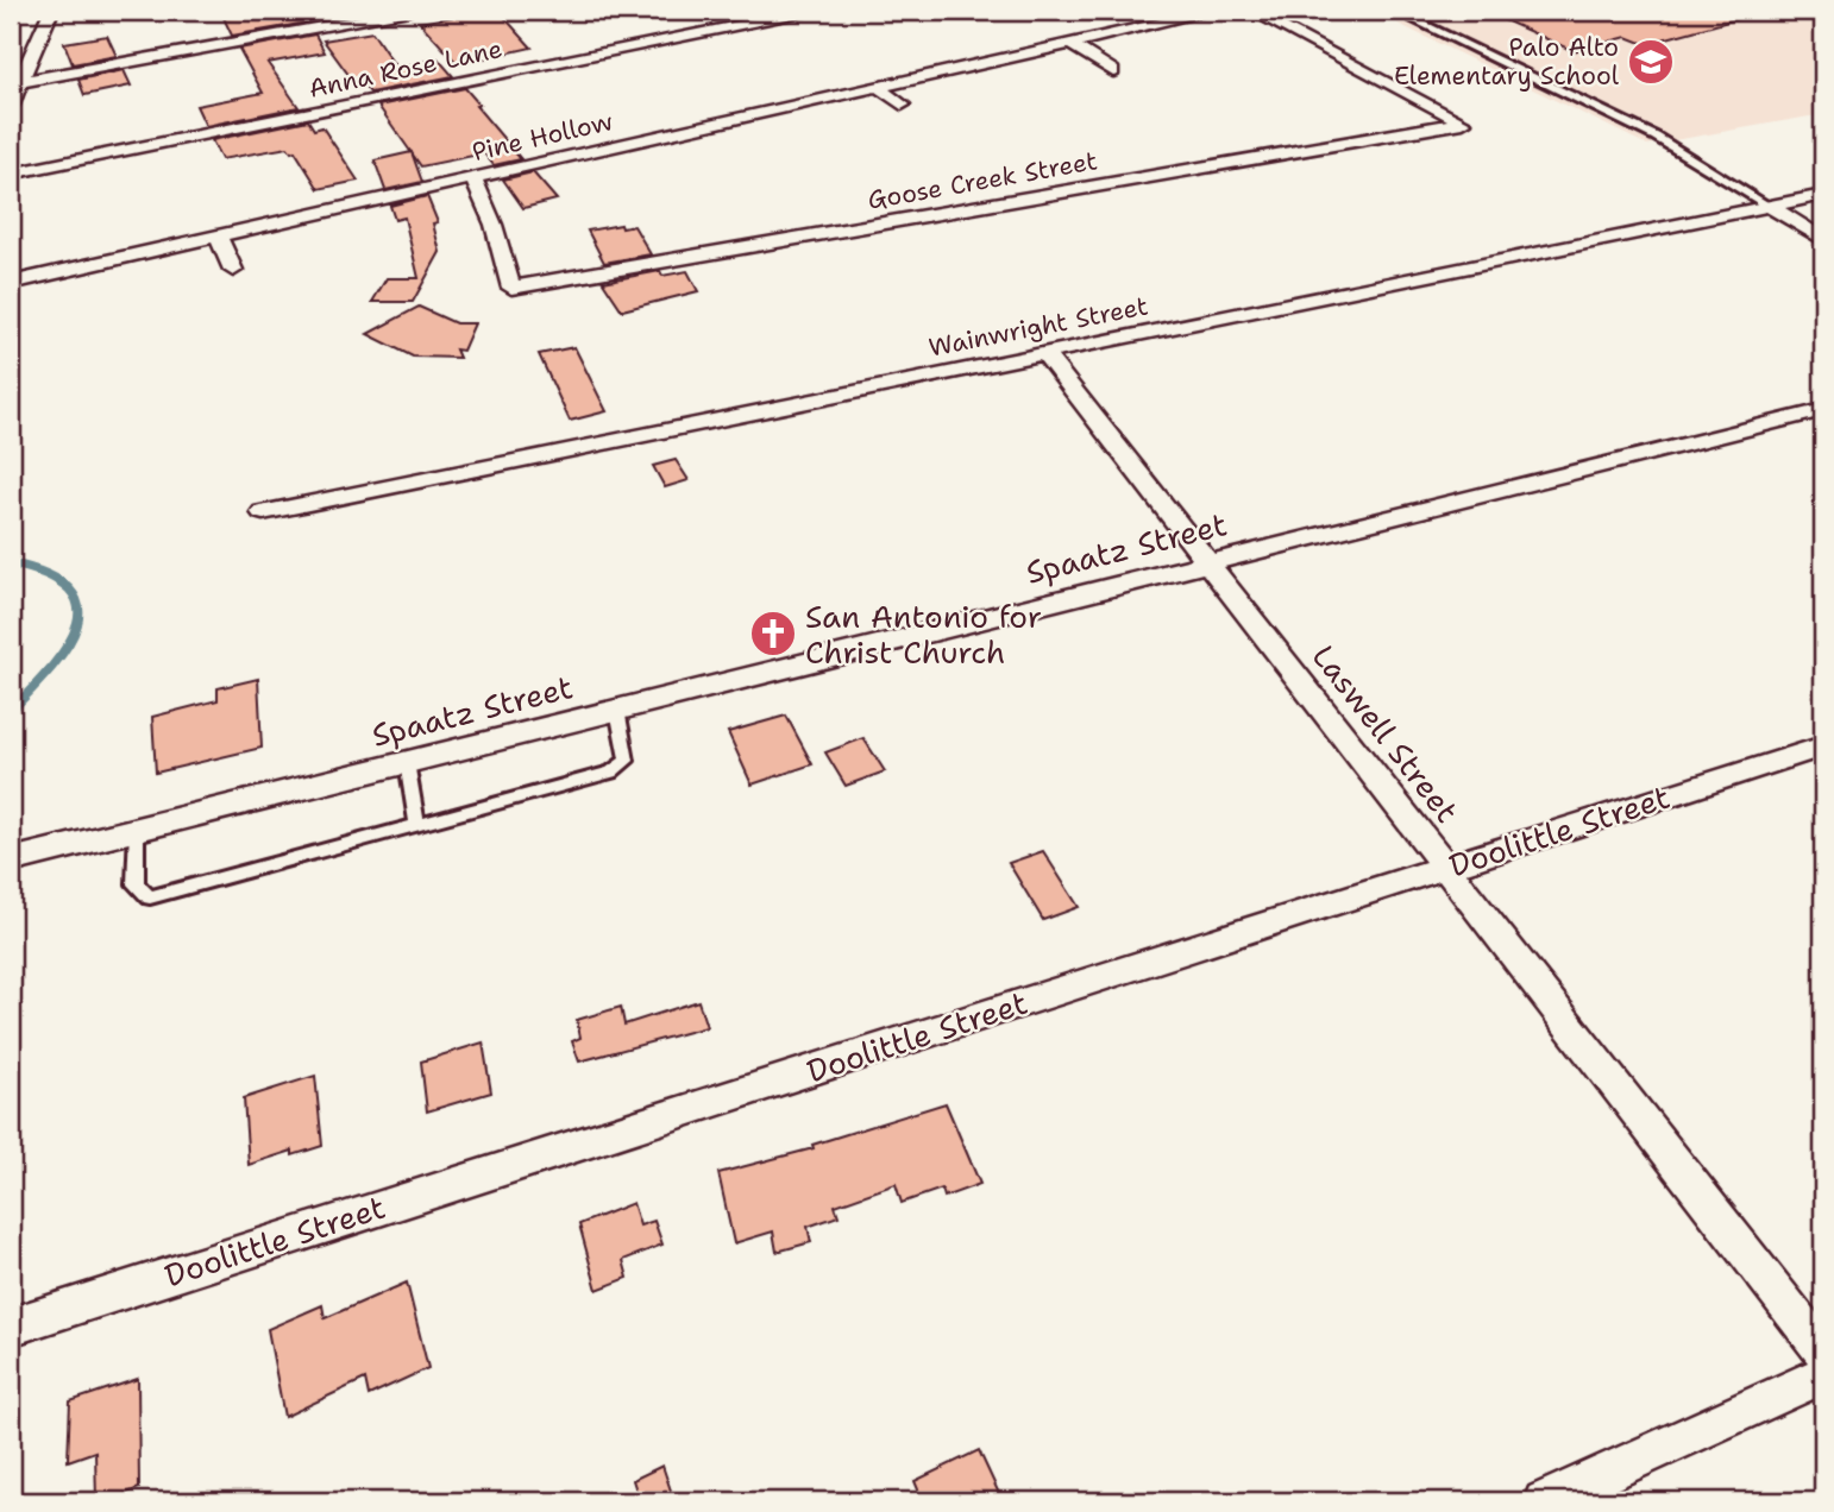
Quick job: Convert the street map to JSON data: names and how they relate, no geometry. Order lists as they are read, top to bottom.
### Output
{
  "streets": {
    "street": [
      "Anna Rose Lane",
      "Pine Hollow",
      "Goose Creek Street",
      "Wainwright Street",
      "Spaatz Street",
      "Laswell Street",
      "Doolittle Street"
    ]
  },
  "crossings": [
    ["Pine Hollow", "Goose Creek Street"],
    ["Wainwright Street", "Laswell Street"],
    ["Spaatz Street", "Laswell Street"],
    ["Laswell Street", "Doolittle Street"]
  ],
  "places": {
    "school or university": ["Palo Alto Elementary School"],
    "church": ["San Antonio for Christ Church"]
  }
}
